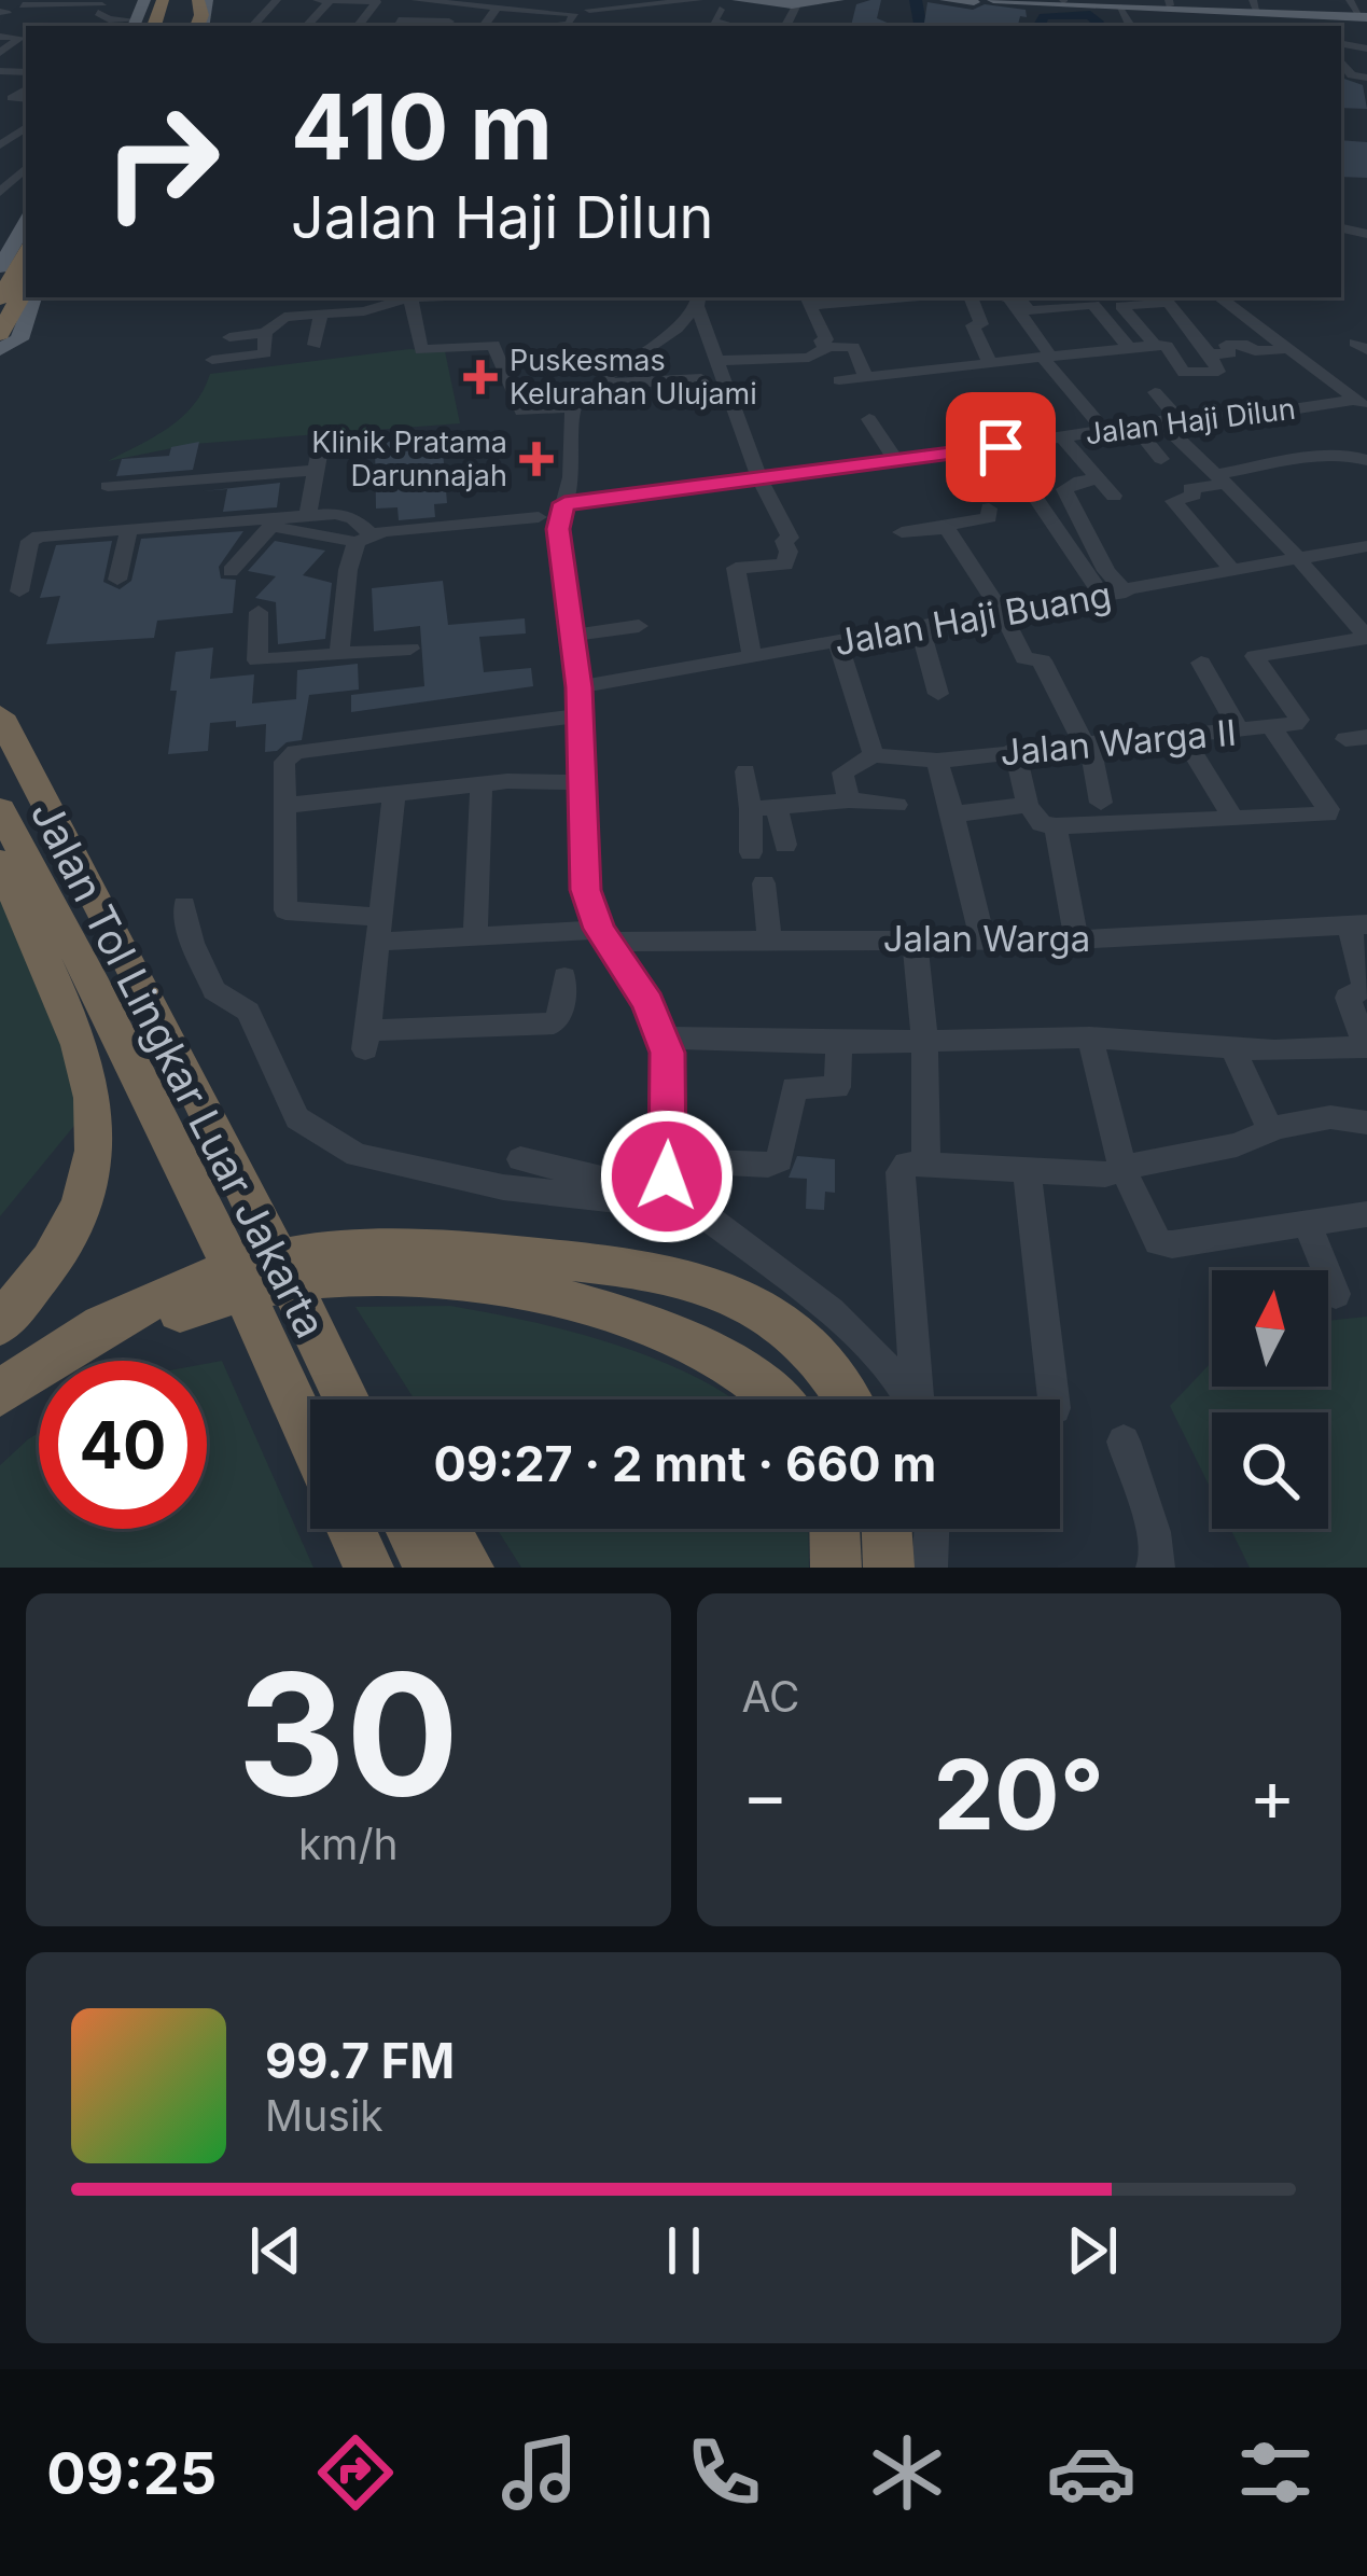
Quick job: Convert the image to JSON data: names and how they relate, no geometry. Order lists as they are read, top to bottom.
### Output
{
  "streets": {
    "highway": ["Jalan Tol Lingkar Luar Jakarta"],
    "street": [
      "Jalan Haji Dilun",
      "Jalan Haji Buang",
      "Jalan Warga II",
      "Jalan Warga"
    ]
  },
  "places": {
    "health": ["Puskesmas Kelurahan Ulujami", "Klinik Pratama Darunnajah"]
  },
  "north": "top",
  "page": {
    "turn": ["410 m", "Jalan Haji Dilun"],
    "limit": "40",
    "trip": "09:27 · 2 mnt · 660 m",
    "tile": [
      ["30", "km/h"],
      "AC"
    ],
    "heat": ["−", "20°", "+"],
    "song": ["99.7 FM", "Musik"],
    "tabs": "09:25"
  }
}
